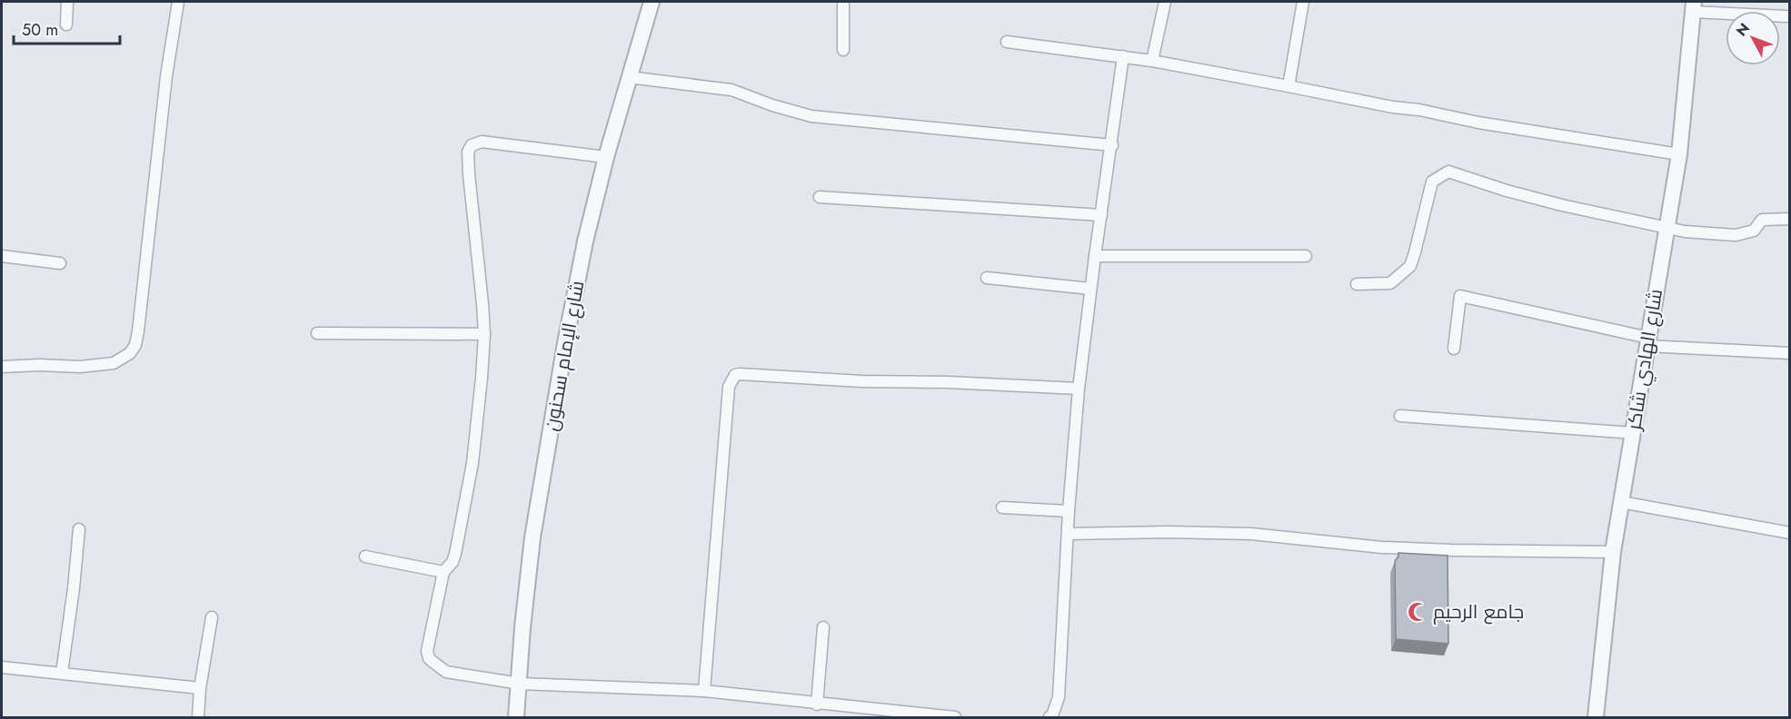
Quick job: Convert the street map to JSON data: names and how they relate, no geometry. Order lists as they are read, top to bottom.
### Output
{
  "streets": {
    "street": ["شارع الإمام سحنون", "شارع الهادي شاكر"]
  },
  "places": {
    "mosque": ["جامع الرحيم"]
  },
  "scale_bar": "50 m",
  "north": "top left"
}
